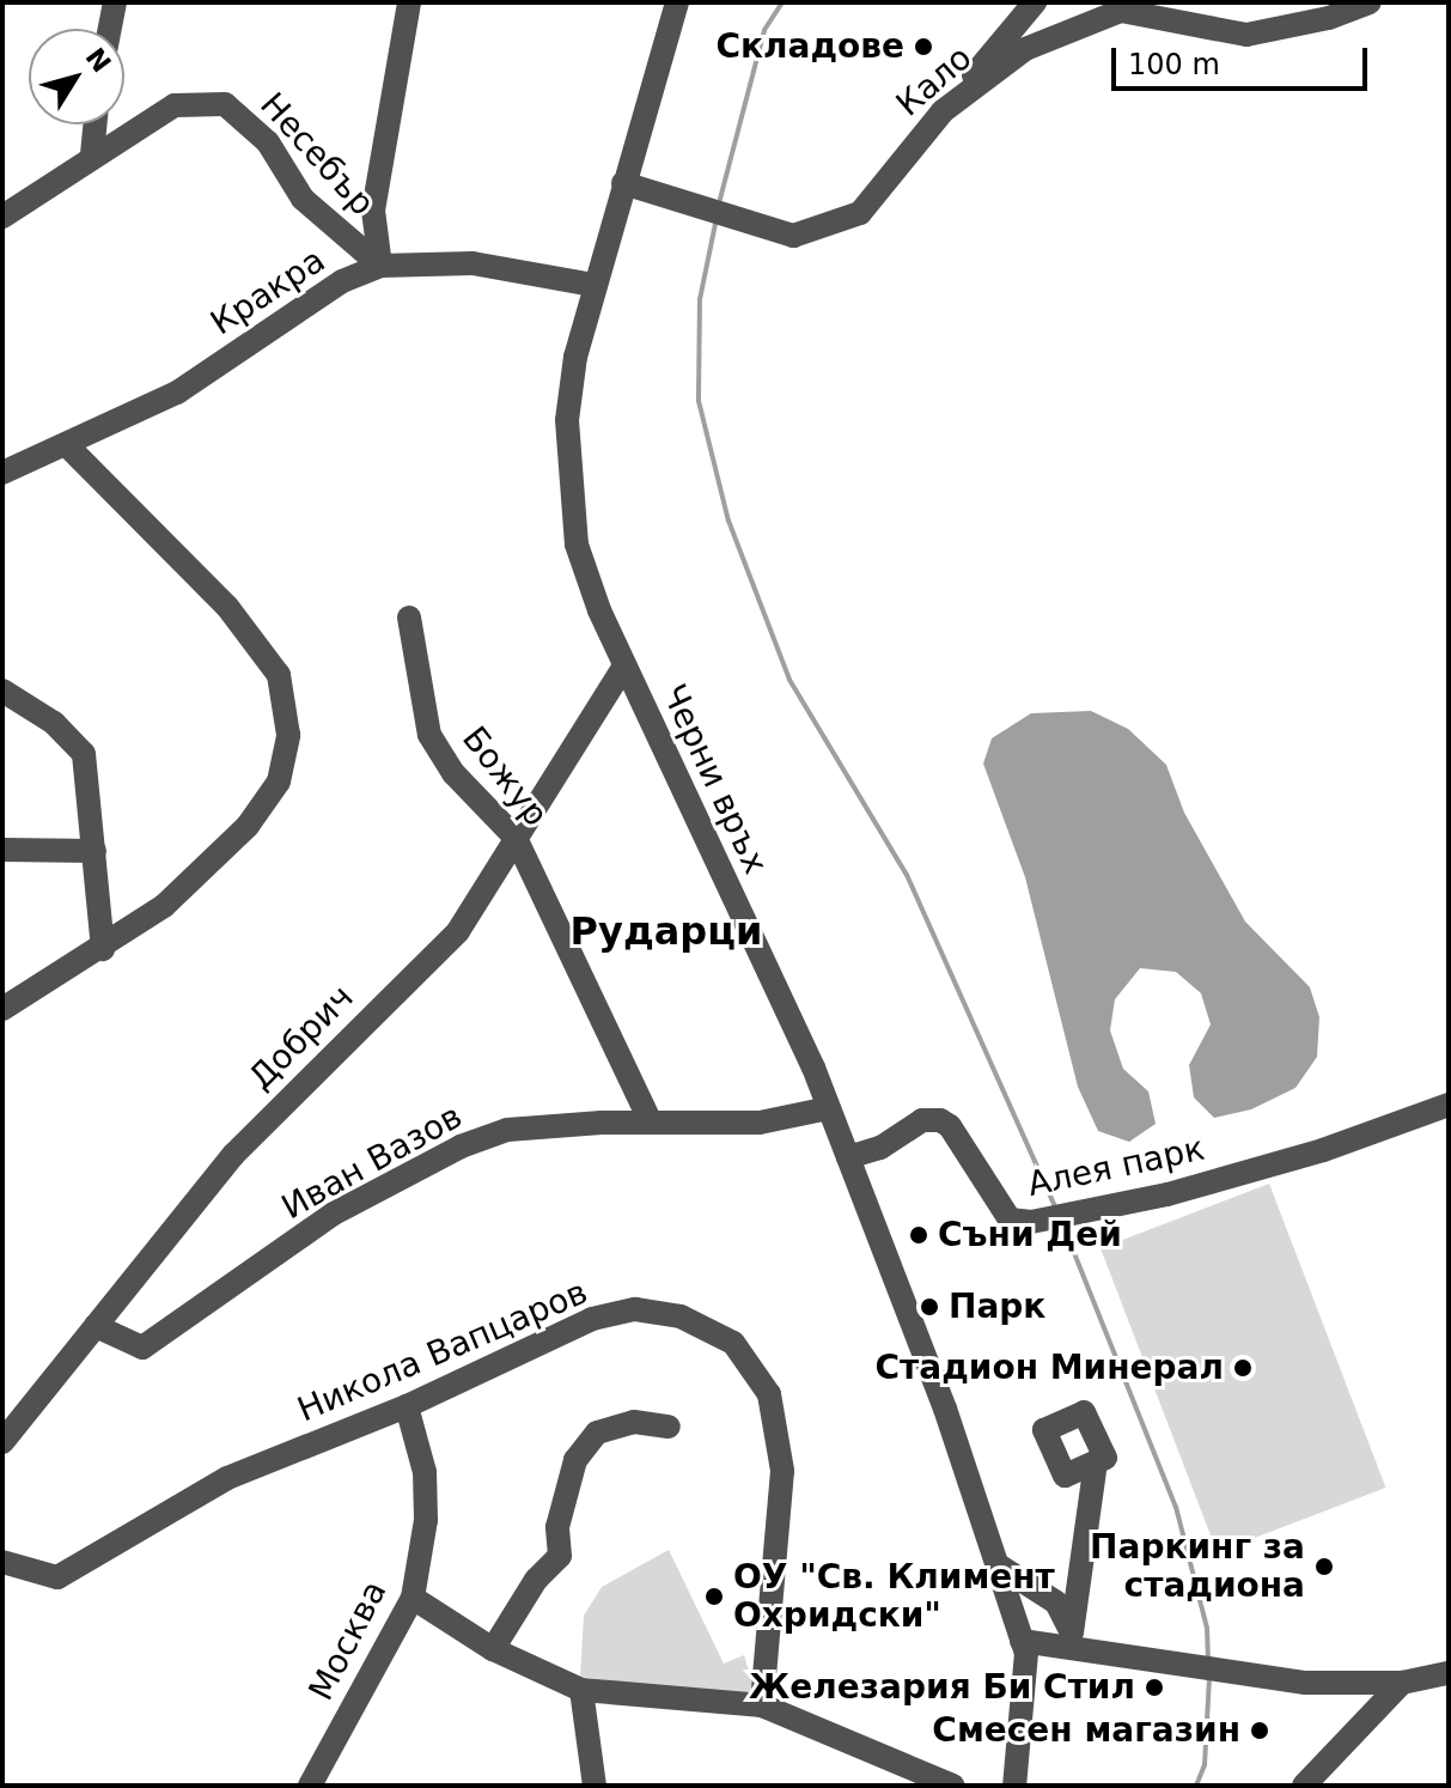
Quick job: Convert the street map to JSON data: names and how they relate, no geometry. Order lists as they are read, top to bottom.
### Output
{
  "streets": {
    "street": [
      "Кало",
      "Несебър",
      "Кракра",
      "Божур",
      "Черни връх",
      "Добрич",
      "Иван Вазов",
      "Алея парк",
      "Никола Вапцаров",
      "Москва"
    ]
  },
  "crossings": [
    ["Кало", "Черни връх"],
    ["Несебър", "Кракра"],
    ["Кракра", "Черни връх"],
    ["Божур", "Добрич"],
    ["Божур", "Иван Вазов"],
    ["Черни връх", "Добрич"],
    ["Черни връх", "Иван Вазов"],
    ["Черни връх", "Алея парк"],
    ["Добрич", "Иван Вазов"],
    ["Никола Вапцаров", "Москва"]
  ],
  "districts": ["Рударци"],
  "places": [
    "Складове",
    "Съни Дей",
    "Парк",
    "Стадион Минерал",
    "Паркинг за стадиона",
    "ОУ \"Св. Климент Охридски\"",
    "Железария Би Стил",
    "Смесен магазин"
  ],
  "scale_bar": "100 m",
  "north": "top right"
}
